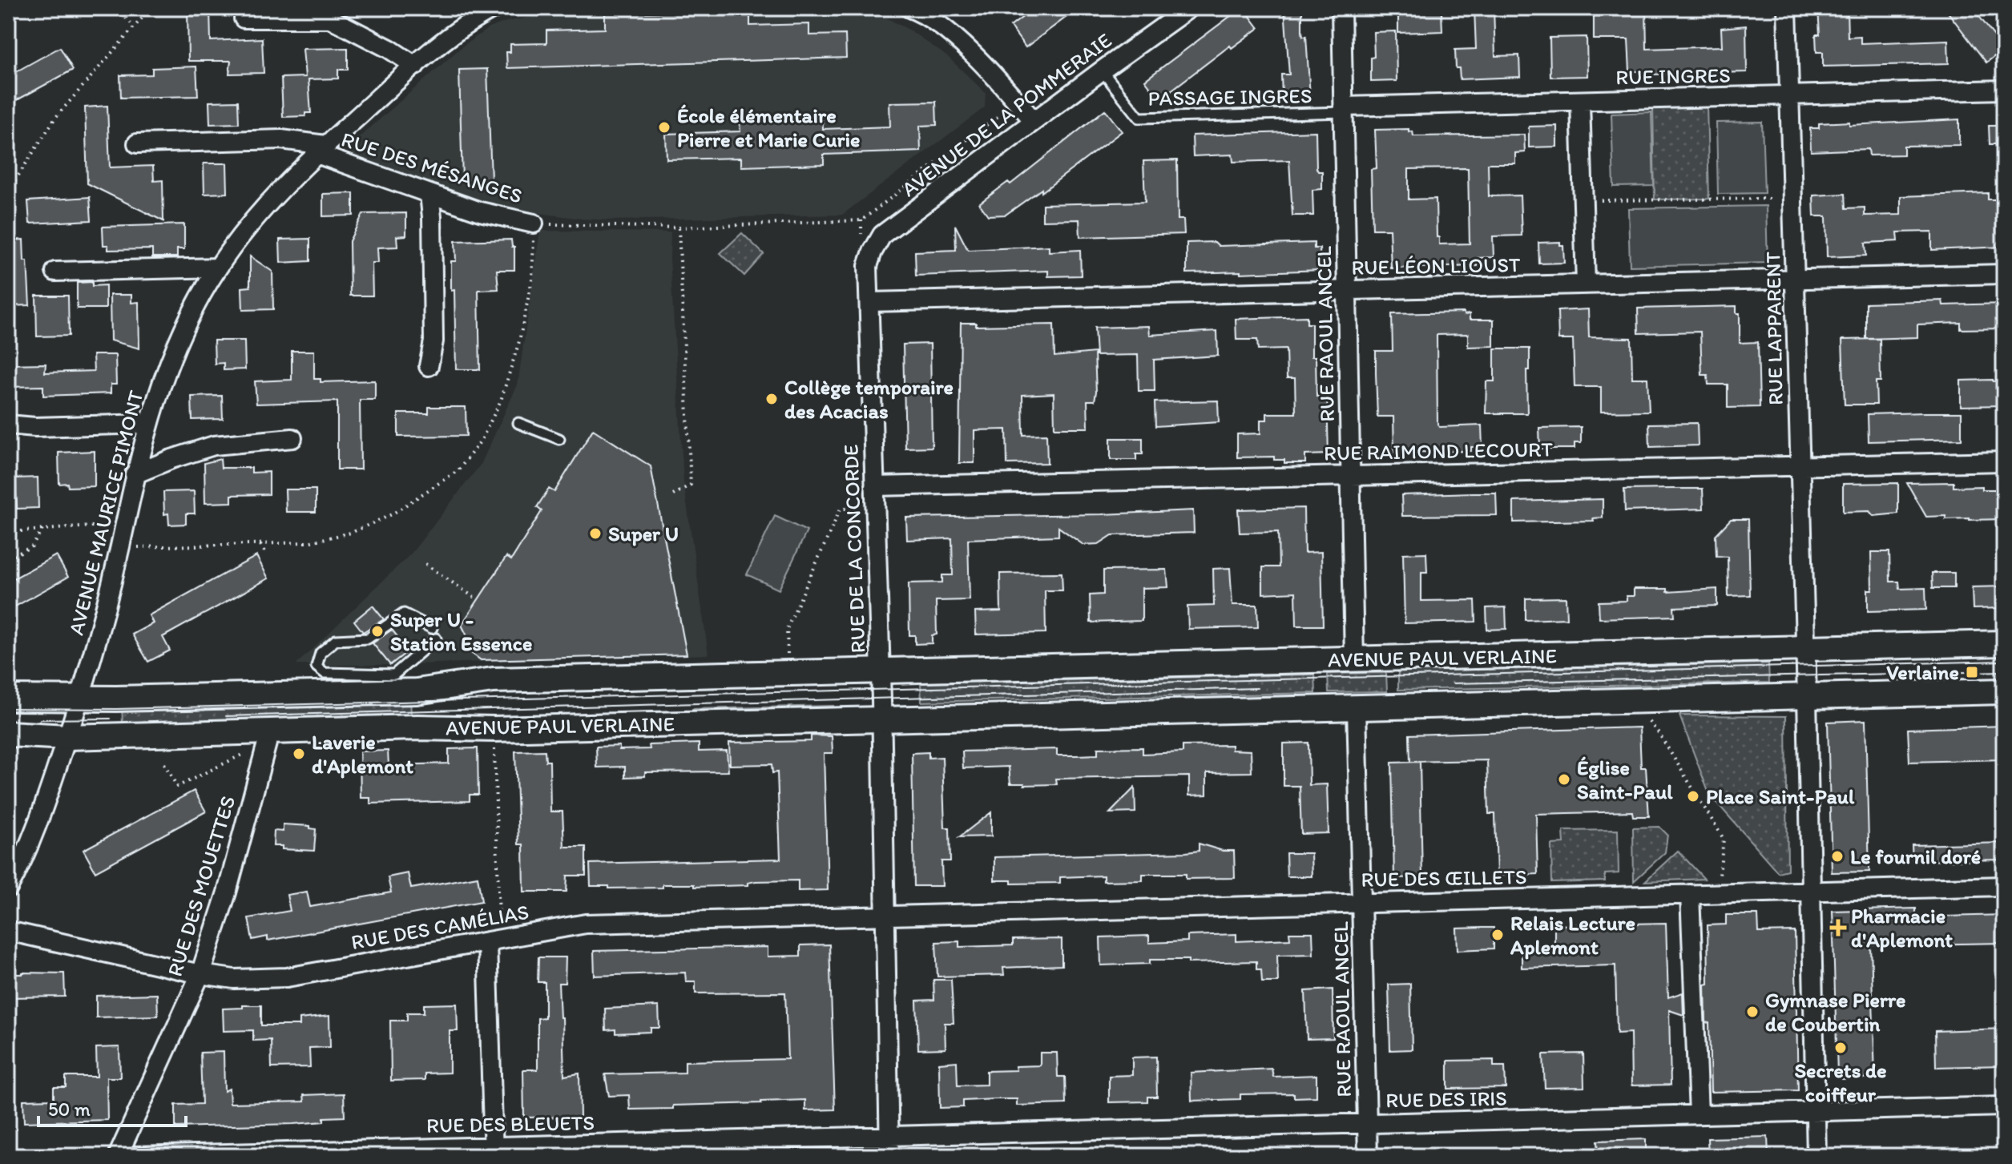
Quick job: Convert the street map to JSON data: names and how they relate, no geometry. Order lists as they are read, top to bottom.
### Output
{
  "streets": {
    "street": [
      "RUE INGRES",
      "AVENUE DE LA POMMERAIE",
      "RUE DES MÉSANGES",
      "RUE LÉON LIOUST",
      "RUE LAPPARENT",
      "RUE RAOUL ANCEL",
      "RUE RAIMOND LECOURT",
      "AVENUE MAURICE PIMONT",
      "RUE DE LA CONCORDE",
      "AVENUE PAUL VERLAINE",
      "RUE DES ŒILLETS",
      "RUE DES MOUETTES",
      "RUE DES CAMÉLIAS",
      "RUE DES IRIS",
      "RUE DES BLEUETS"
    ],
    "lane": ["PASSAGE INGRES"]
  },
  "crossings": [
    ["RUE INGRES", "PASSAGE INGRES"],
    ["RUE INGRES", "RUE LAPPARENT"],
    ["RUE INGRES", "RUE RAOUL ANCEL"],
    ["PASSAGE INGRES", "AVENUE DE LA POMMERAIE"],
    ["PASSAGE INGRES", "RUE RAOUL ANCEL"],
    ["AVENUE DE LA POMMERAIE", "RUE DE LA CONCORDE"],
    ["RUE DES MÉSANGES", "AVENUE MAURICE PIMONT"],
    ["RUE LÉON LIOUST", "RUE LAPPARENT"],
    ["RUE LÉON LIOUST", "RUE RAOUL ANCEL"],
    ["RUE LÉON LIOUST", "RUE DE LA CONCORDE"],
    ["RUE LAPPARENT", "RUE RAIMOND LECOURT"],
    ["RUE LAPPARENT", "AVENUE PAUL VERLAINE"],
    ["RUE LAPPARENT", "RUE DES ŒILLETS"],
    ["RUE LAPPARENT", "RUE DES IRIS"],
    ["RUE RAOUL ANCEL", "RUE RAIMOND LECOURT"],
    ["RUE RAOUL ANCEL", "AVENUE PAUL VERLAINE"],
    ["RUE RAOUL ANCEL", "RUE DES ŒILLETS"],
    ["RUE RAOUL ANCEL", "RUE DES IRIS"],
    ["RUE RAIMOND LECOURT", "RUE DE LA CONCORDE"],
    ["AVENUE MAURICE PIMONT", "AVENUE PAUL VERLAINE"],
    ["RUE DE LA CONCORDE", "AVENUE PAUL VERLAINE"],
    ["AVENUE PAUL VERLAINE", "RUE DES MOUETTES"],
    ["RUE DES ŒILLETS", "RUE DES CAMÉLIAS"],
    ["RUE DES MOUETTES", "RUE DES CAMÉLIAS"],
    ["RUE DES IRIS", "RUE DES BLEUETS"]
  ],
  "places": {
    "other": [
      "École élémentaire Pierre et Marie Curie",
      "Collège temporaire des Acacias",
      "Super U",
      "Super U - Station Essence",
      "Laverie d'Aplemont",
      "Église Saint-Paul",
      "Place Saint-Paul",
      "Le fournil doré",
      "Relais Lecture Aplemont",
      "Gymnase Pierre de Coubertin",
      "Secrets de coiffeur"
    ],
    "transit": ["Verlaine"],
    "health": ["Pharmacie d'Aplemont"]
  },
  "scale_bar": "50 m"
}
